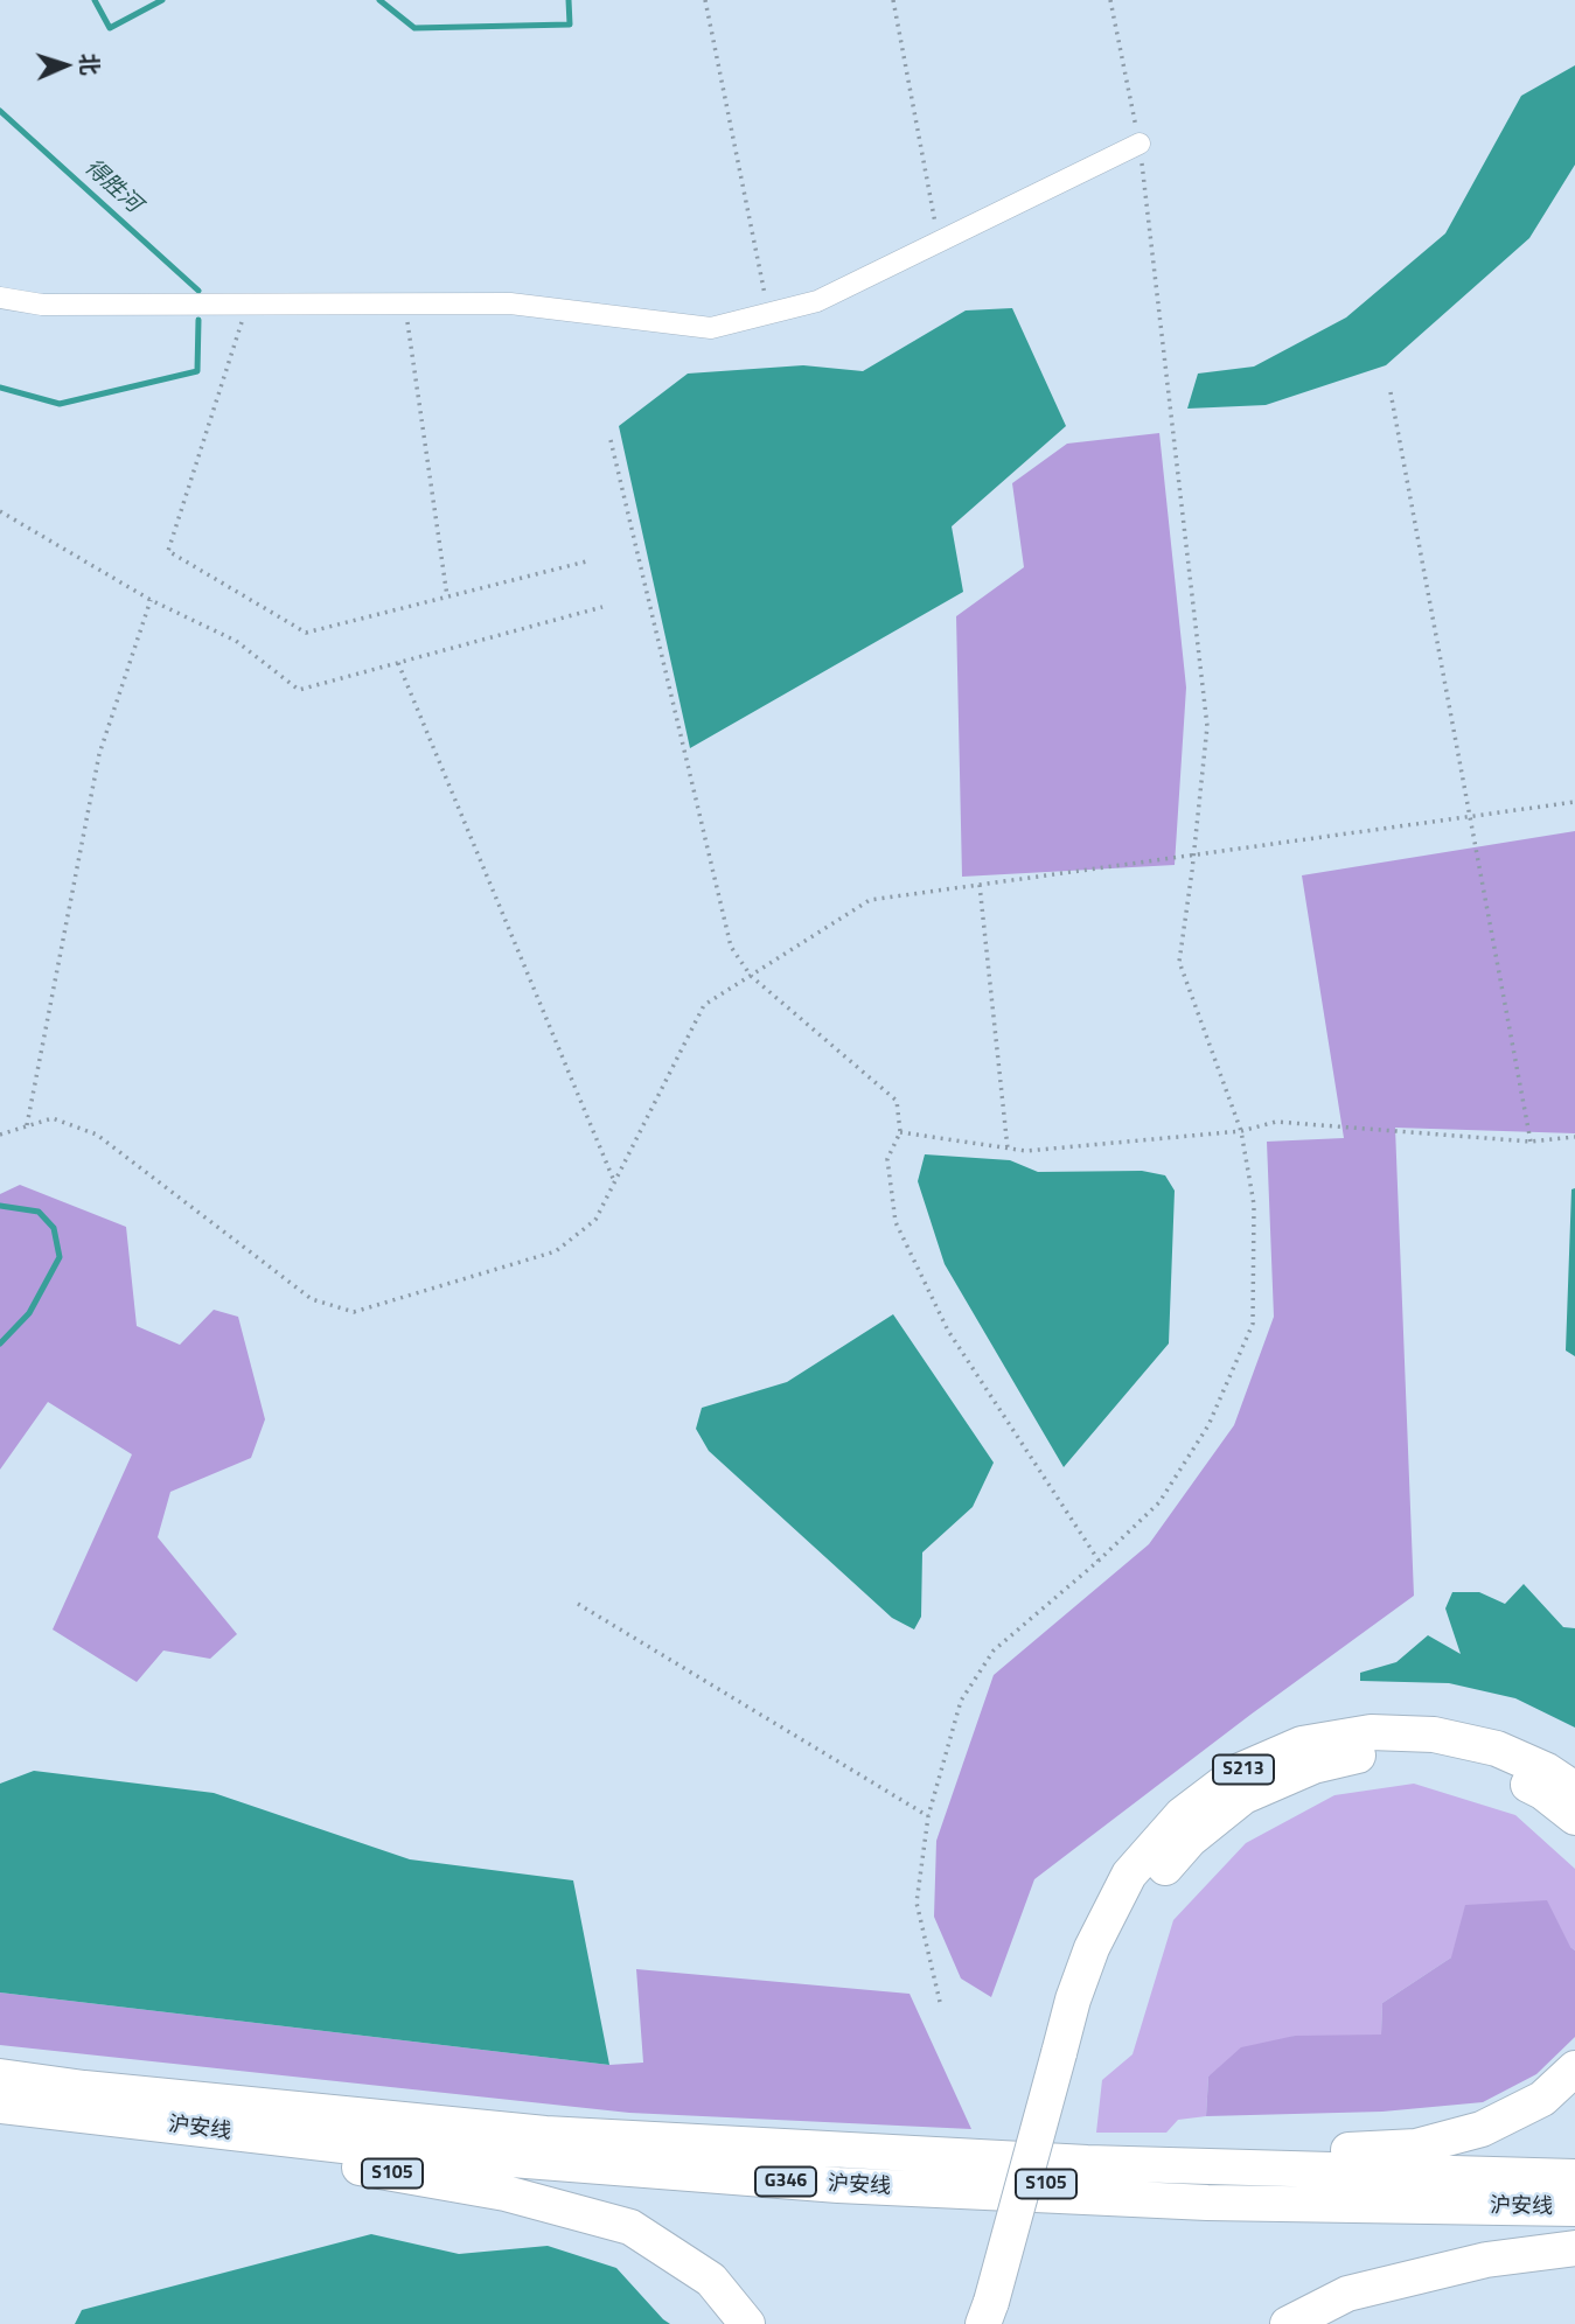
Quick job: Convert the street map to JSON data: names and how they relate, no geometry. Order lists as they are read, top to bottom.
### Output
{
  "streets": {
    "highway": [
      "S213",
      "沪安线",
      "S105",
      "G346"
    ]
  },
  "crossings": [
    ["沪安线", "S105"]
  ],
  "water": ["得胜河"],
  "north": "right"
}
